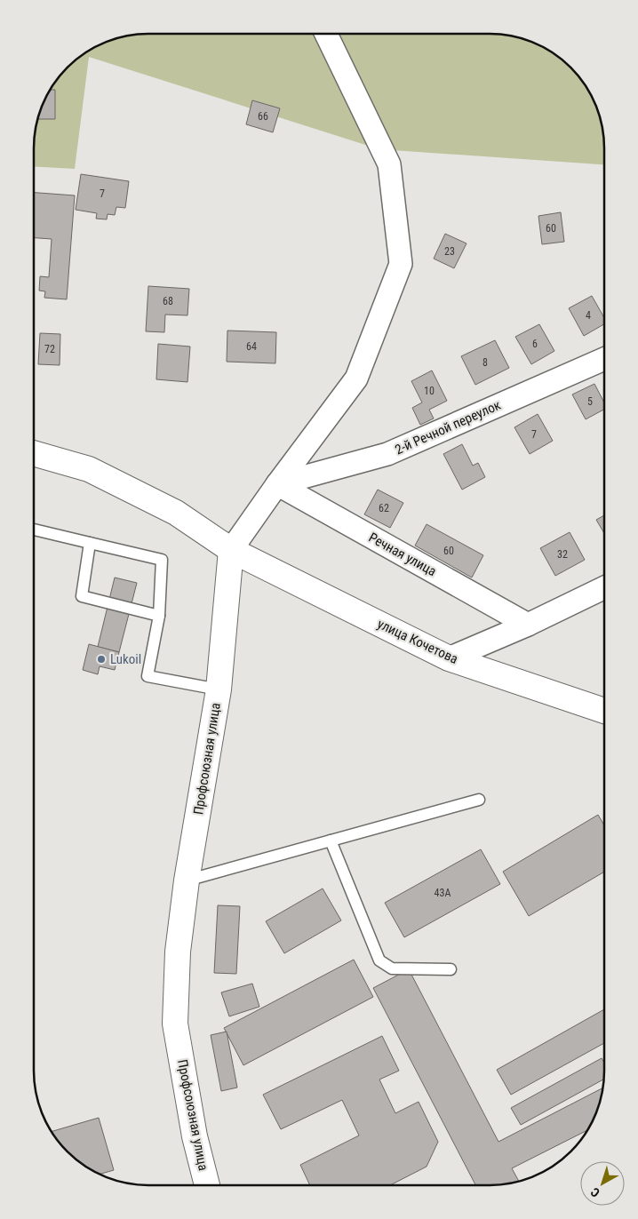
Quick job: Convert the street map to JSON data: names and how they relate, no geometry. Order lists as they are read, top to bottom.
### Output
{
  "streets": {
    "main road": ["улица Кочетова", "Профсоюзная улица"],
    "street": ["2-й Речной переулок", "Речная улица"]
  },
  "crossings": [
    ["2-й Речной переулок", "Речная улица"],
    ["улица Кочетова", "Профсоюзная улица"]
  ],
  "places": ["Lukoil"],
  "house_numbers": [
    "66",
    "7",
    "60",
    "23",
    "68",
    "4",
    "6",
    "64",
    "72",
    "8",
    "10",
    "5",
    "7",
    "62",
    "60",
    "32",
    "43А"
  ],
  "north": "bottom left"
}
